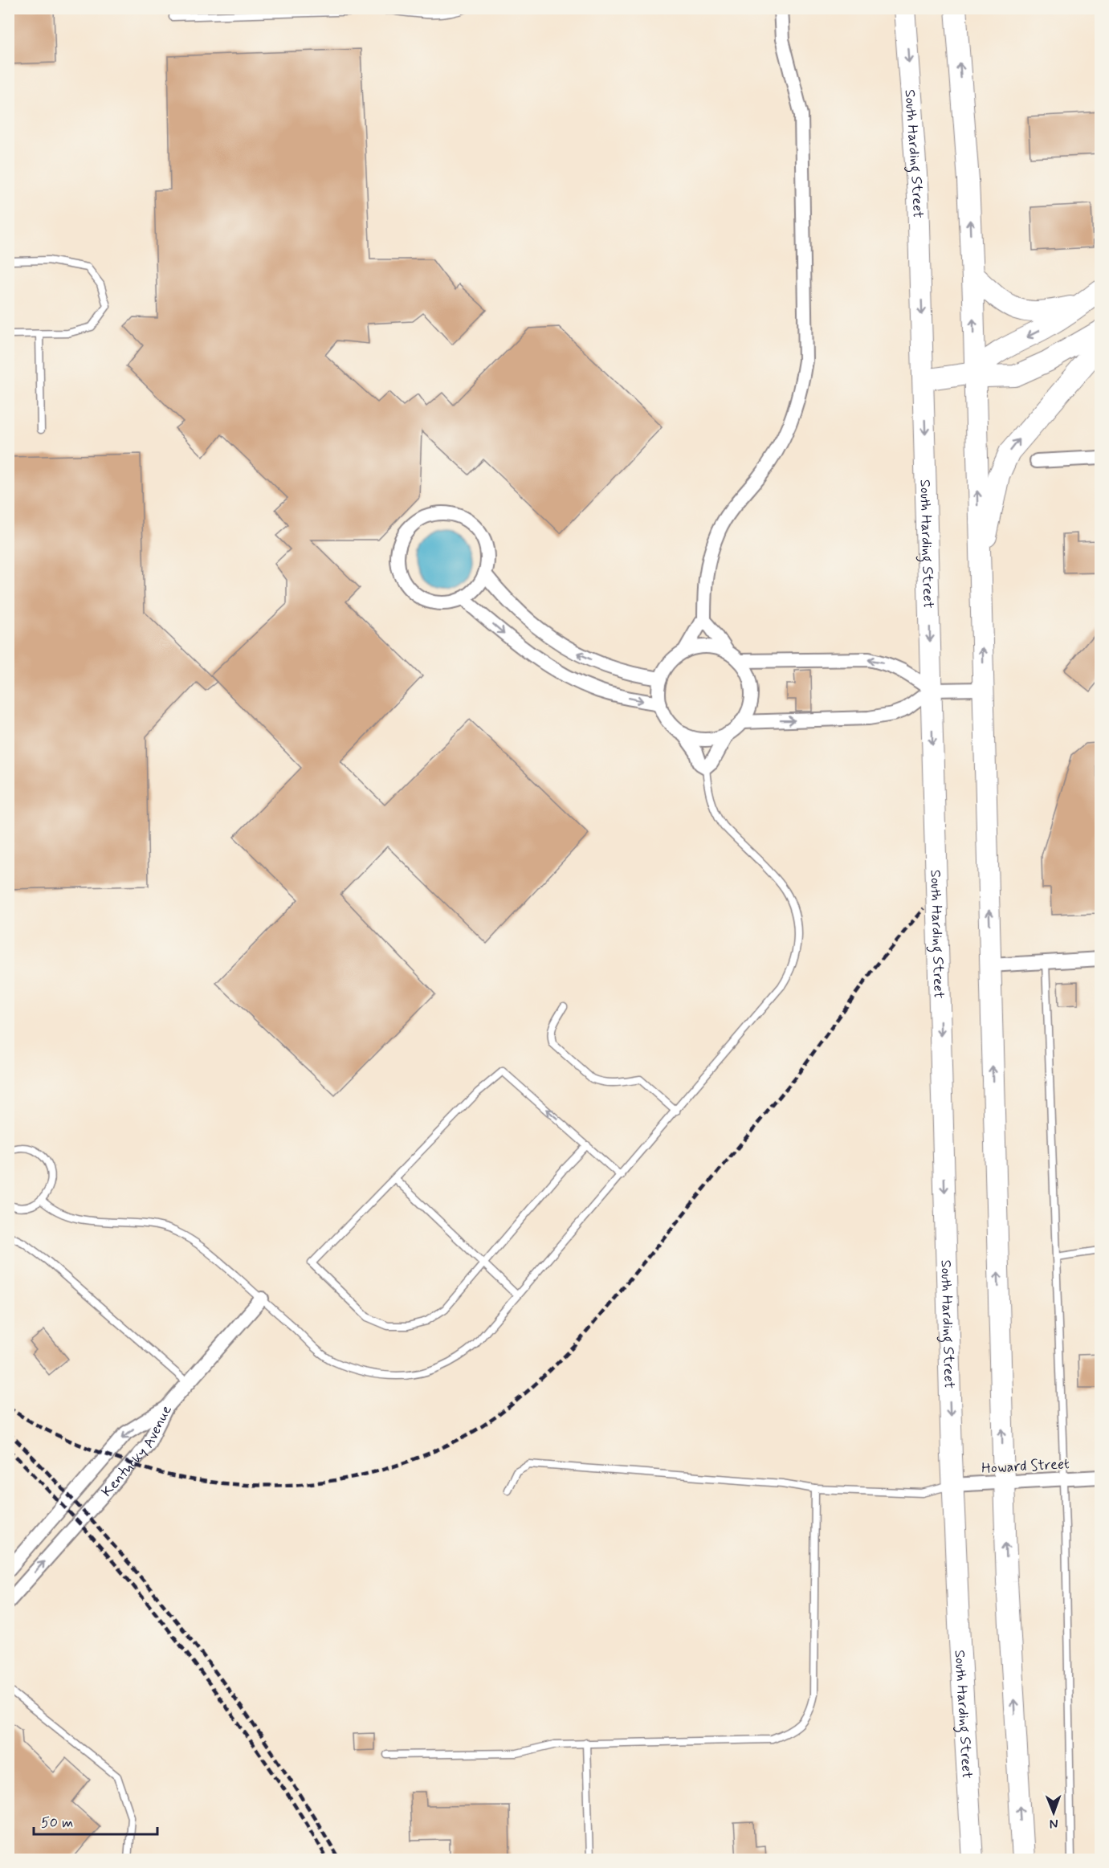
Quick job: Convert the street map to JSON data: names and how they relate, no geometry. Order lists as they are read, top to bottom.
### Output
{
  "streets": {
    "main road": ["South Harding Street"],
    "street": ["Kentucky Avenue", "Howard Street"]
  },
  "crossings": [
    ["South Harding Street", "Howard Street"]
  ],
  "scale_bar": "50 m",
  "north": "bottom"
}
